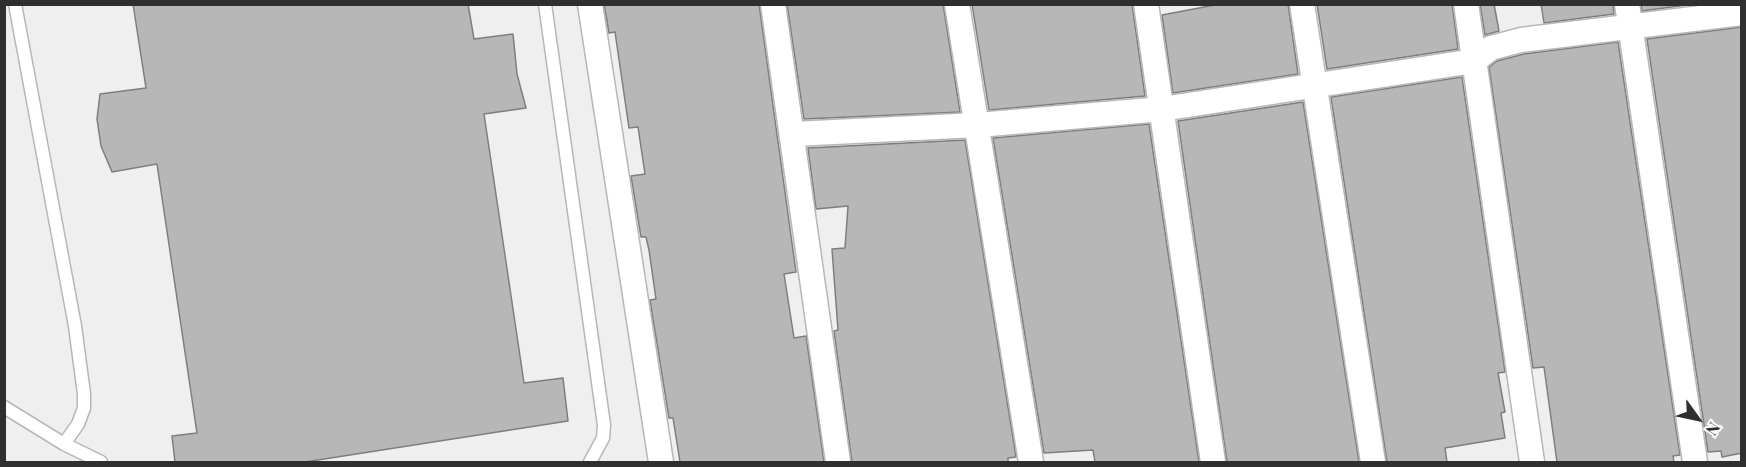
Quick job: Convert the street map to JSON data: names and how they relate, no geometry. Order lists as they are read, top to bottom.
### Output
{
  "north": "bottom right"
}
